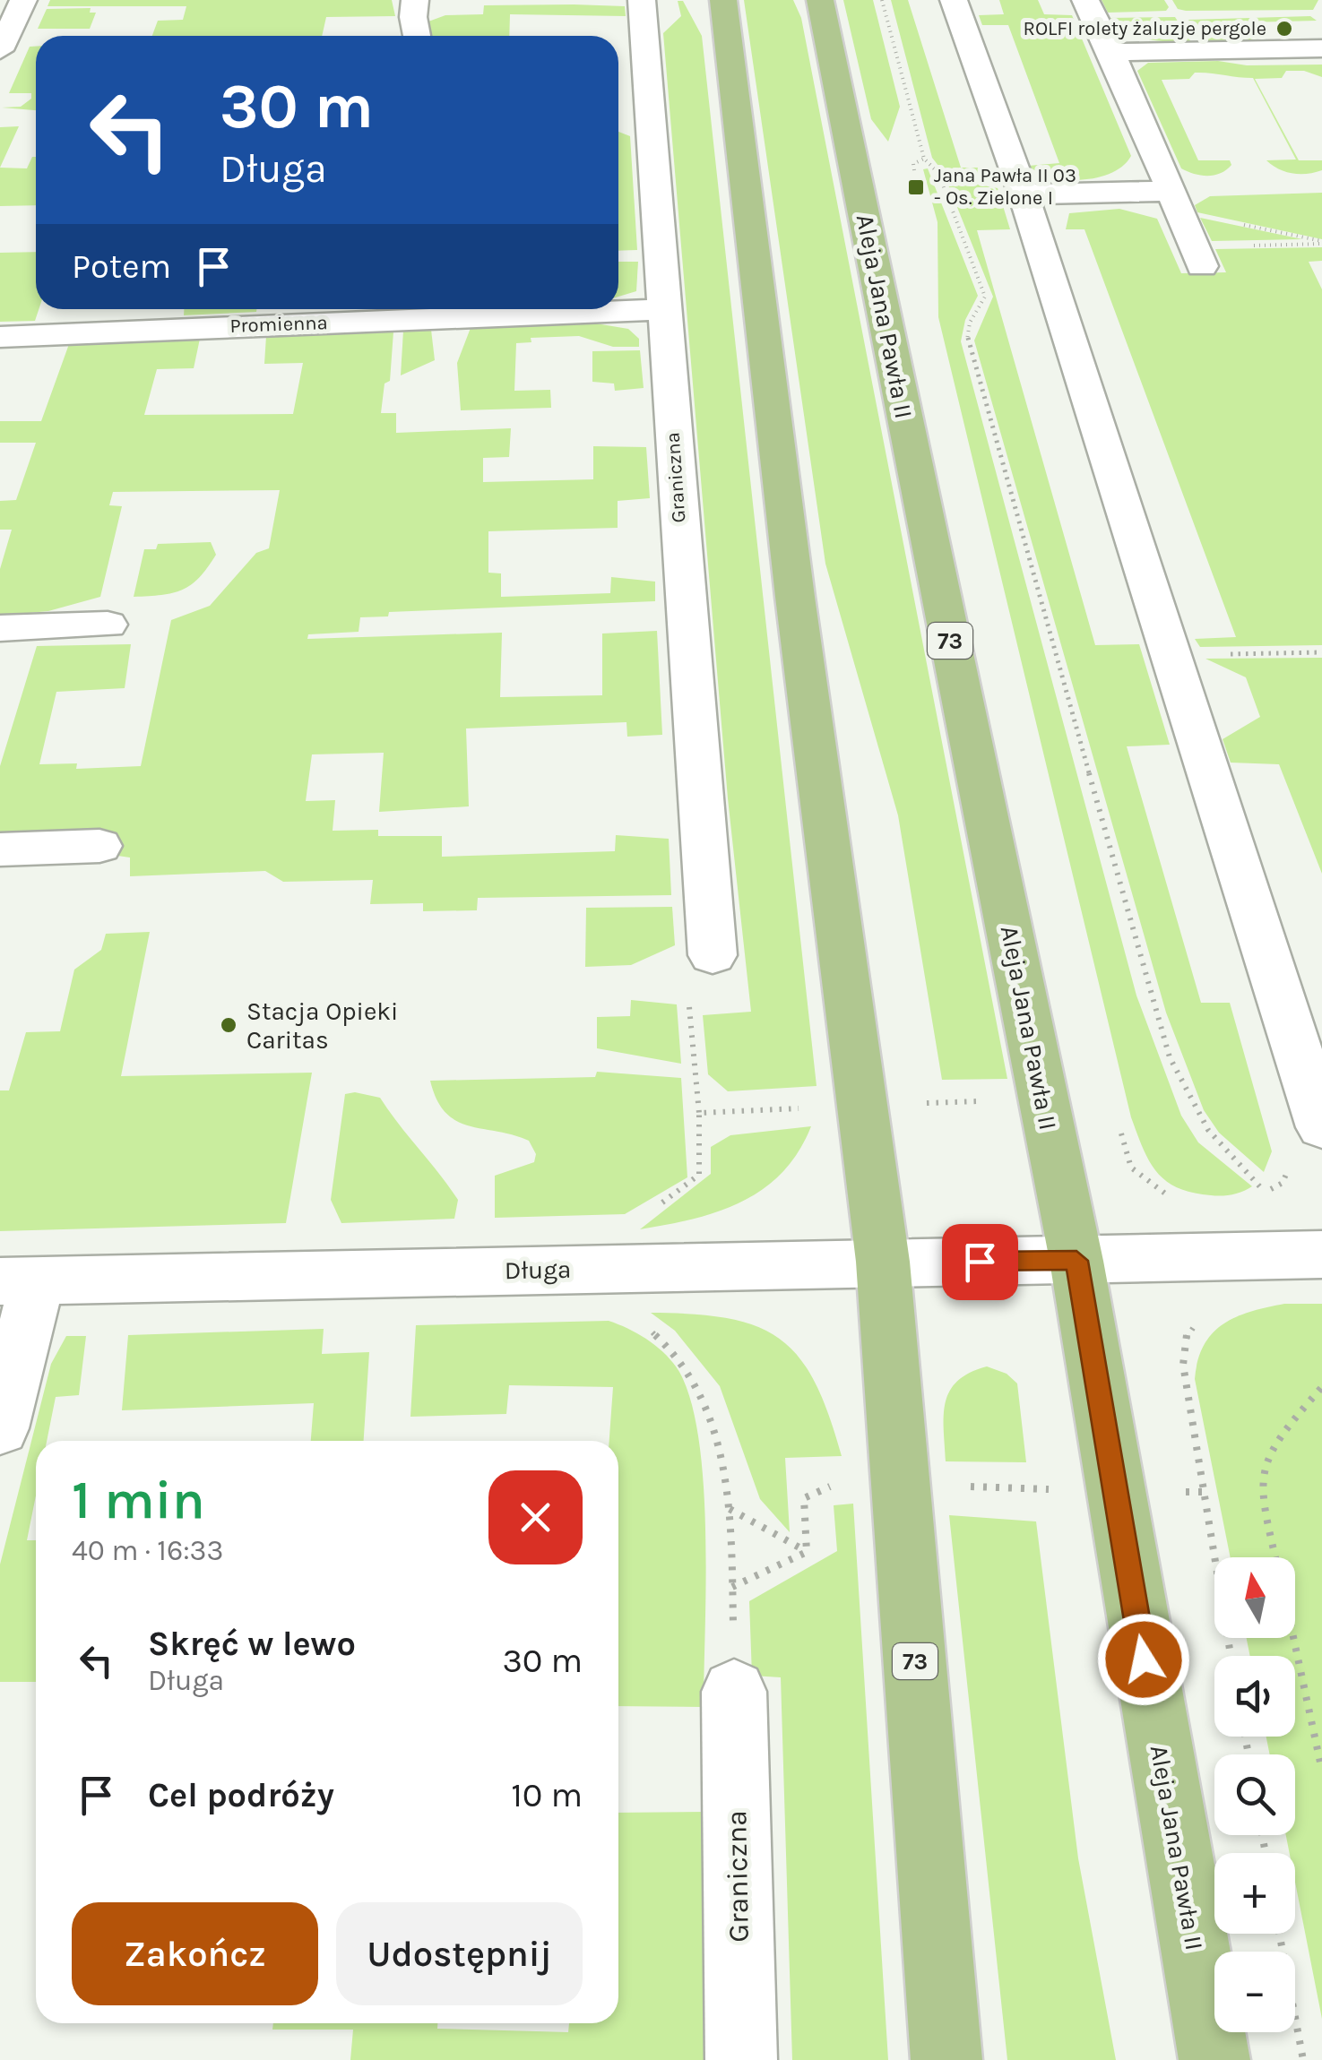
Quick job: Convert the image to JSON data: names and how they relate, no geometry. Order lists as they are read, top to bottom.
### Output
{
  "streets": {
    "main road": ["Aleja Jana Pawła II", "73"],
    "street": ["Promienna", "Graniczna", "Długa"]
  },
  "crossings": [
    ["Aleja Jana Pawła II", "Długa"],
    ["Promienna", "Graniczna"],
    ["73", "Długa"]
  ],
  "places": {
    "other": ["ROLFI rolety żaluzje pergole", "Stacja Opieki Caritas"],
    "transit": ["Jana Pawła II 03 - Os. Zielone I"]
  },
  "north": "top",
  "page": {
    "turn": ["30 m", "Długa"],
    "then": "Potem",
    "heading": ["1 min", "40 m · 16:33"],
    "map_buttons": ["+", "−"],
    "list": [
      {
        "name": "Skręć w lewo",
        "note": "Długa",
        "value": "30 m"
      },
      {
        "name": "Cel podróży",
        "value": "10 m"
      }
    ],
    "buttons": ["Zakończ", "Udostępnij"]
  }
}
